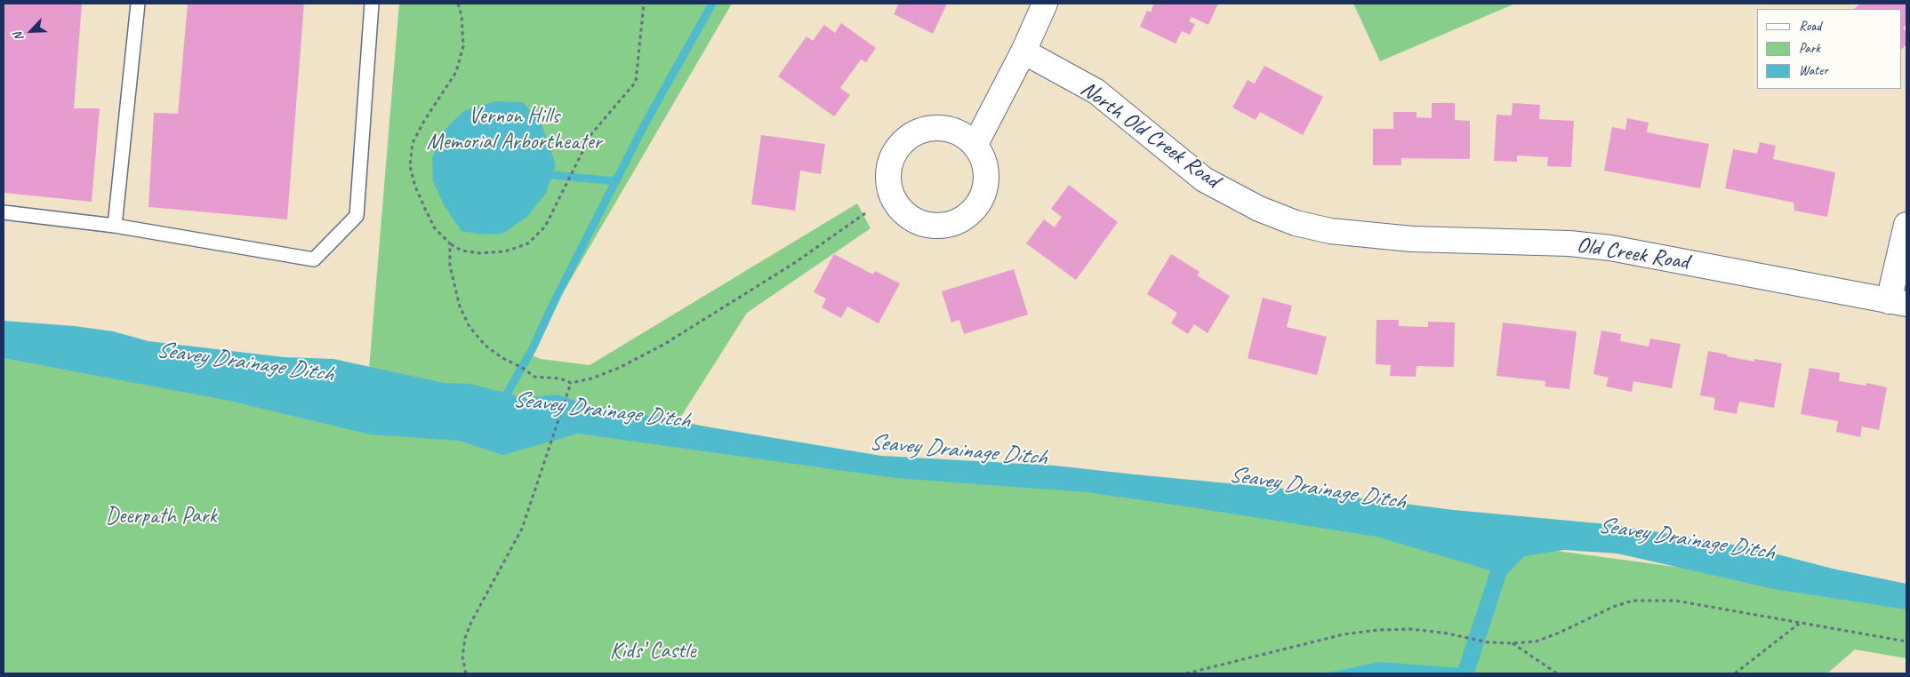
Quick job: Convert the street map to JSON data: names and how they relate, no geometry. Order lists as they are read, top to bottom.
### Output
{
  "streets": {
    "street": ["North Old Creek Road", "Old Creek Road"]
  },
  "crossings": [
    ["North Old Creek Road", "Old Creek Road"]
  ],
  "water": ["Seavey Drainage Ditch"],
  "parks": ["Vernon Hills Memorial Arbortheater", "Deerpath Park", "Kids’ Castle"],
  "legend": ["Road", "Park", "Water"],
  "north": "bottom left"
}
